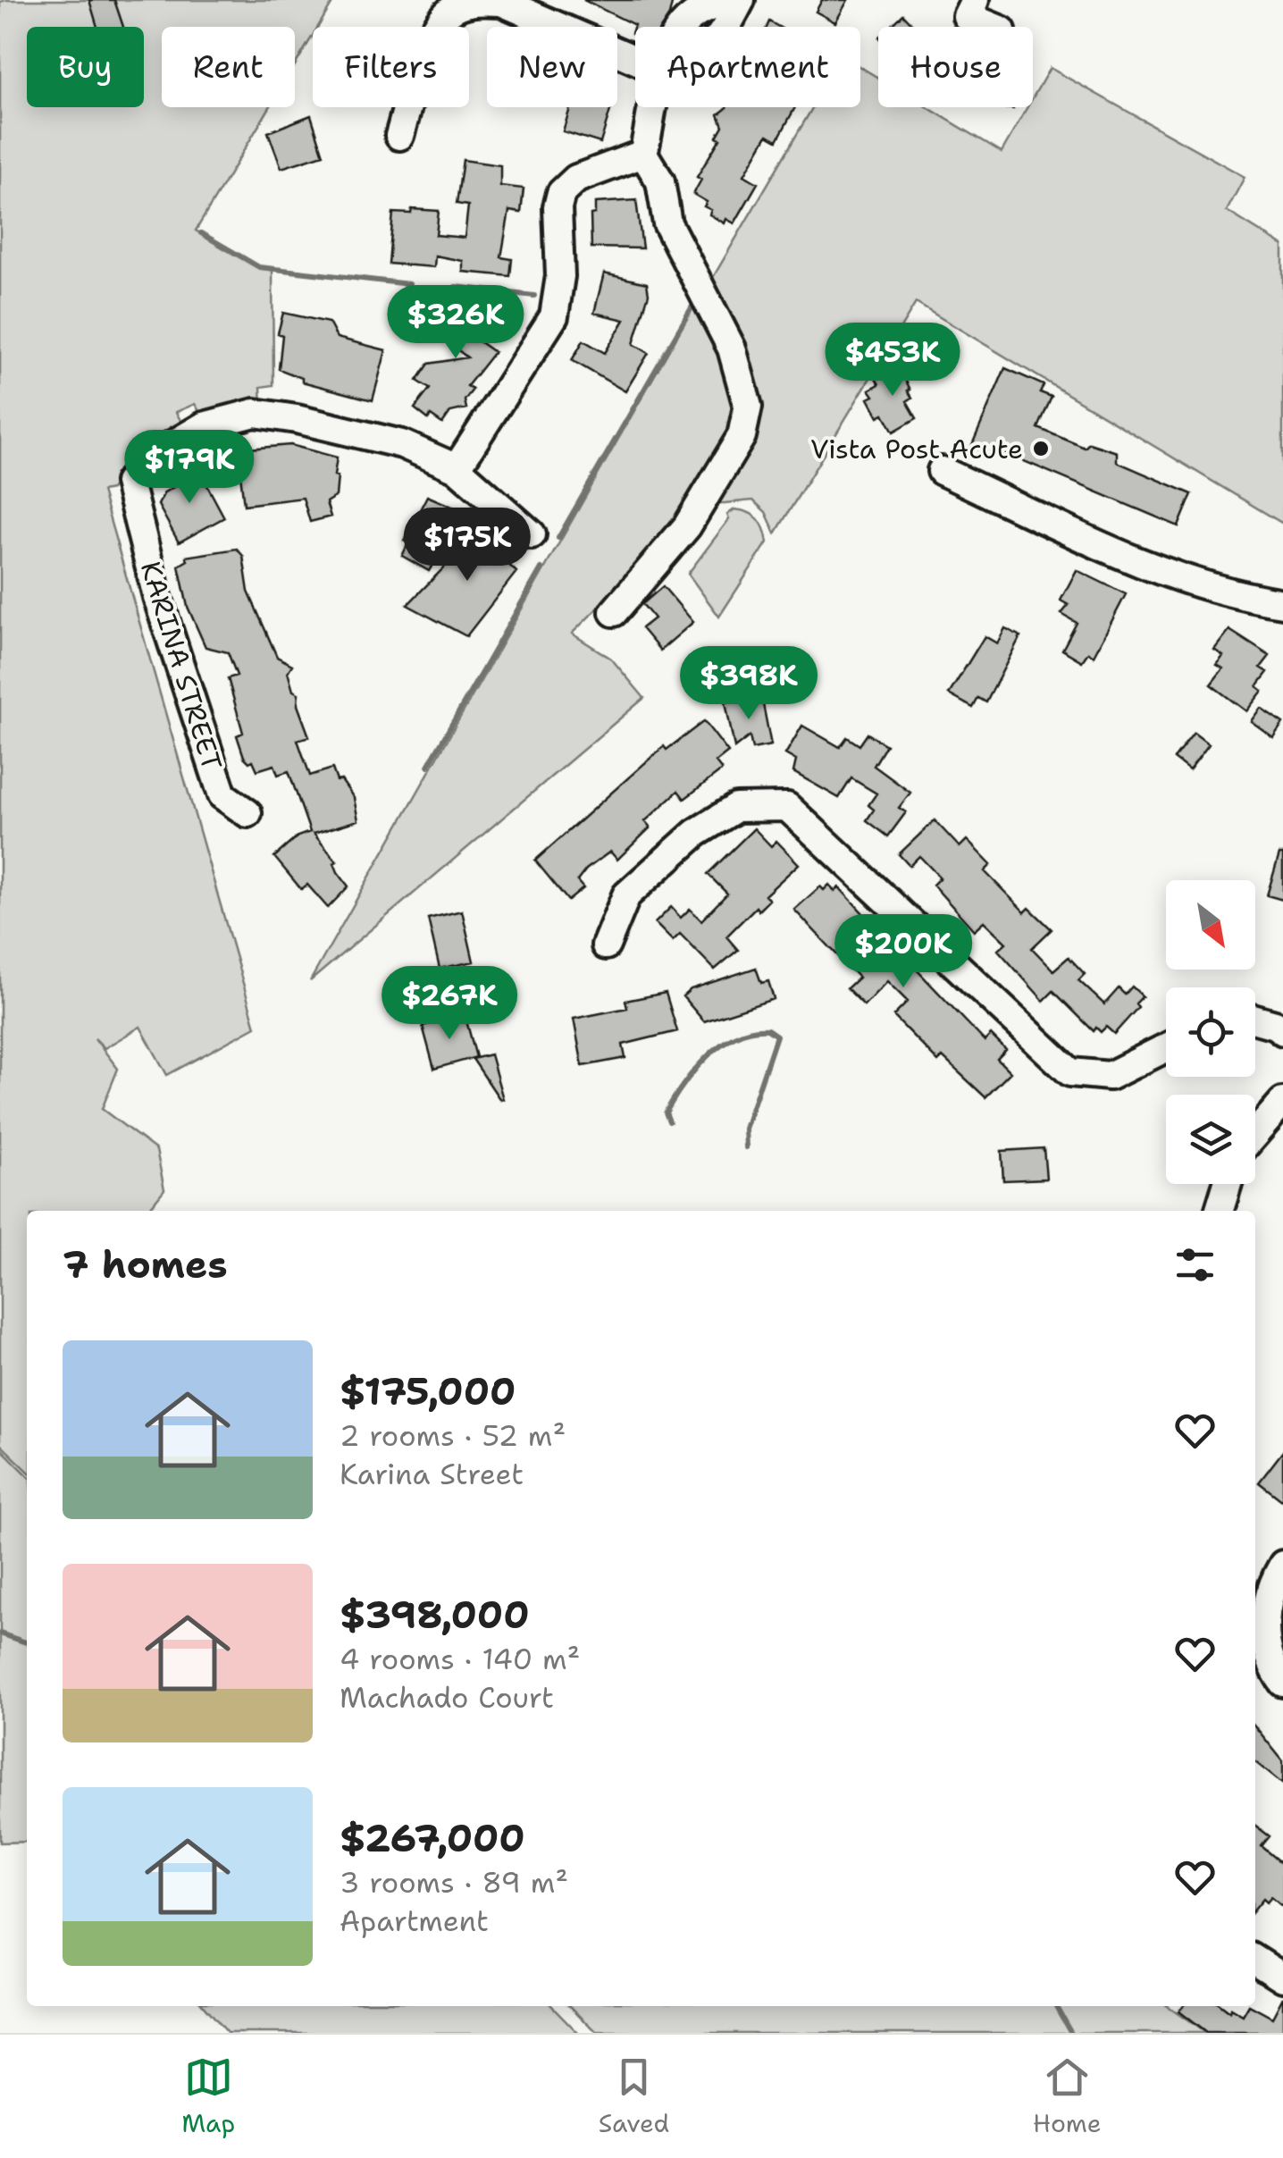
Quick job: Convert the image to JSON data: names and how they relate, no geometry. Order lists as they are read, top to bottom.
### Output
{
  "streets": {
    "street": ["KARINA STREET"]
  },
  "places": ["Vista Post Acute"],
  "north": "bottom right",
  "page": {
    "chip": [
      "Buy",
      "Rent",
      "Filters",
      "New",
      "Apartment",
      "House"
    ],
    "price": [
      "$326K",
      "$453K",
      "$179K",
      "$175K",
      "$398K",
      "$200K",
      "$267K"
    ],
    "heading": "7 homes",
    "list": [
      {
        "name": "$175,000",
        "note": "2 rooms · 52 m² · Karina Street"
      },
      {
        "name": "$398,000",
        "note": "4 rooms · 140 m² · Machado Court"
      },
      {
        "name": "$267,000",
        "note": "3 rooms · 89 m² · Apartment"
      }
    ],
    "tabs": ["Map", "Saved", "Home"]
  }
}
